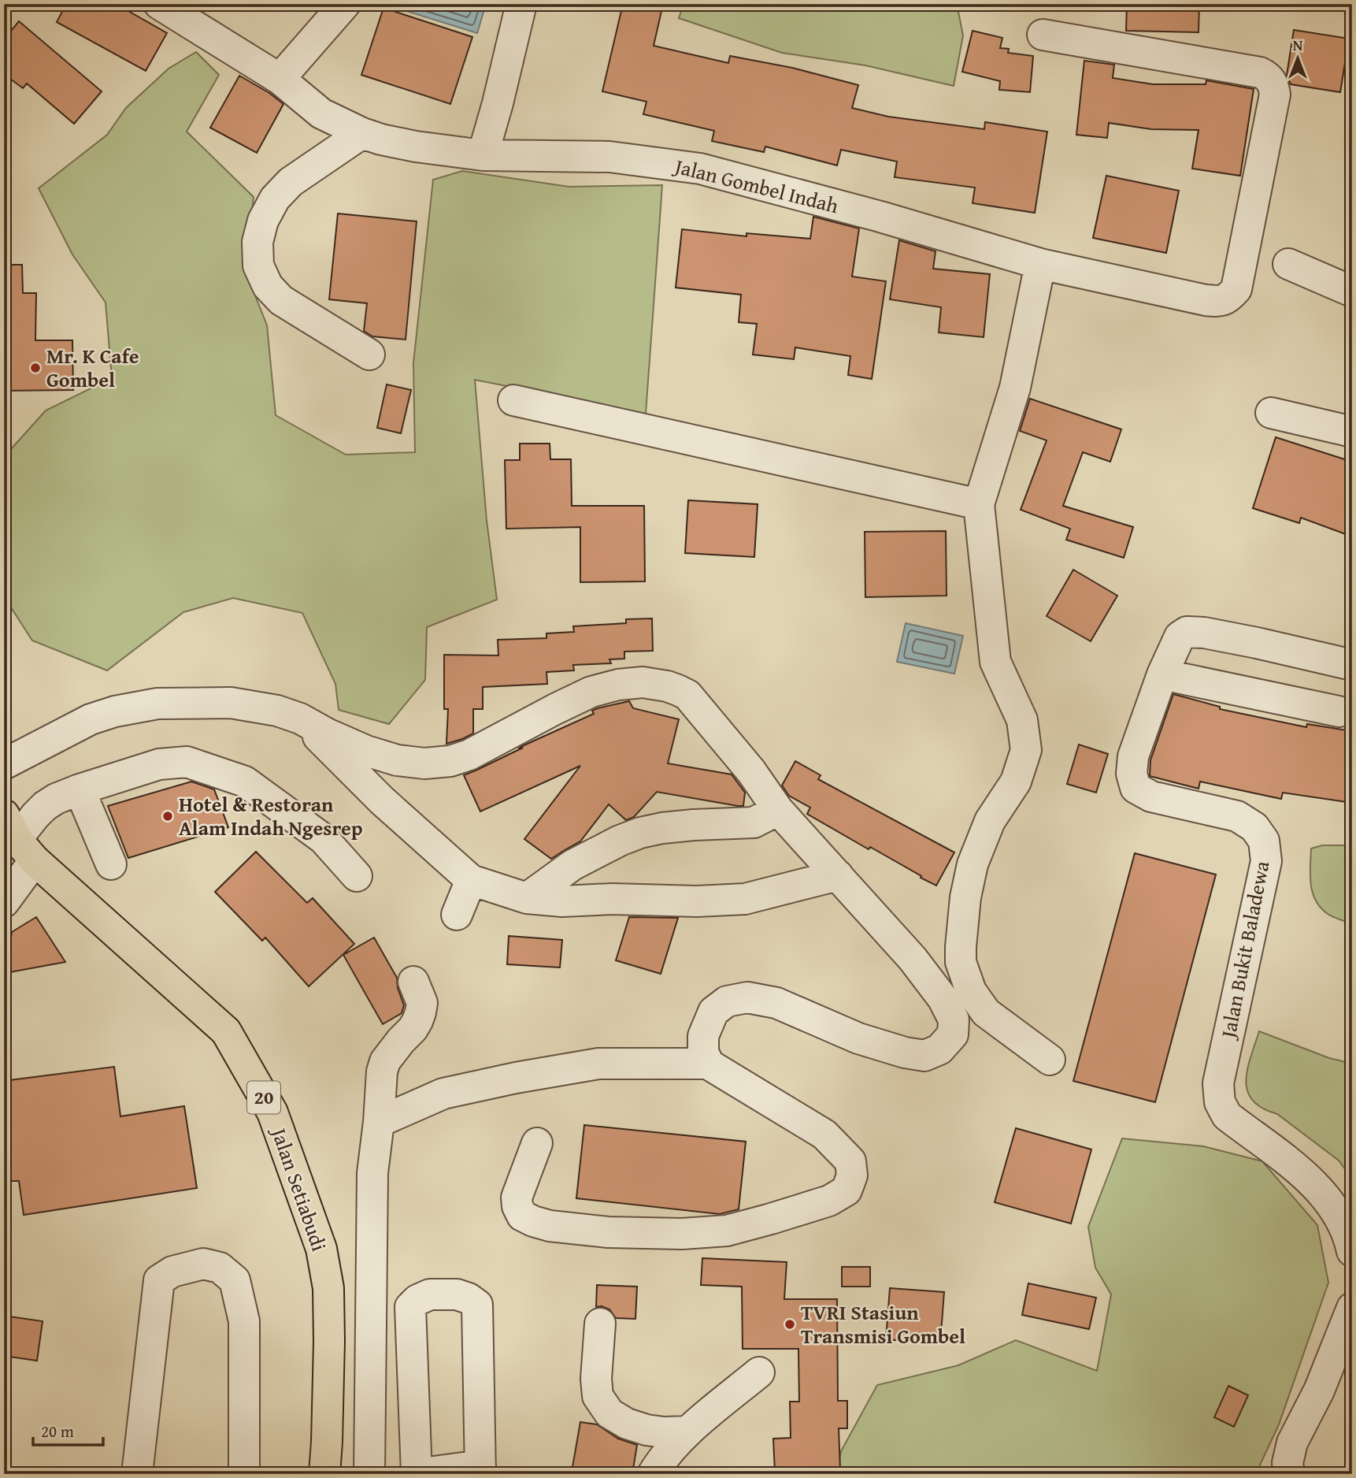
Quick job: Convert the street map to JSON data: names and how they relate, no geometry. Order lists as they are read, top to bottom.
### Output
{
  "streets": {
    "highway": ["20", "Jalan Setiabudi"],
    "street": ["Jalan Gombel Indah", "Jalan Bukit Baladewa"]
  },
  "places": ["Mr. K Cafe Gombel", "Hotel & Restoran Alam Indah Ngesrep", "TVRI Stasiun Transmisi Gombel"],
  "scale_bar": "20 m",
  "north": "top"
}
